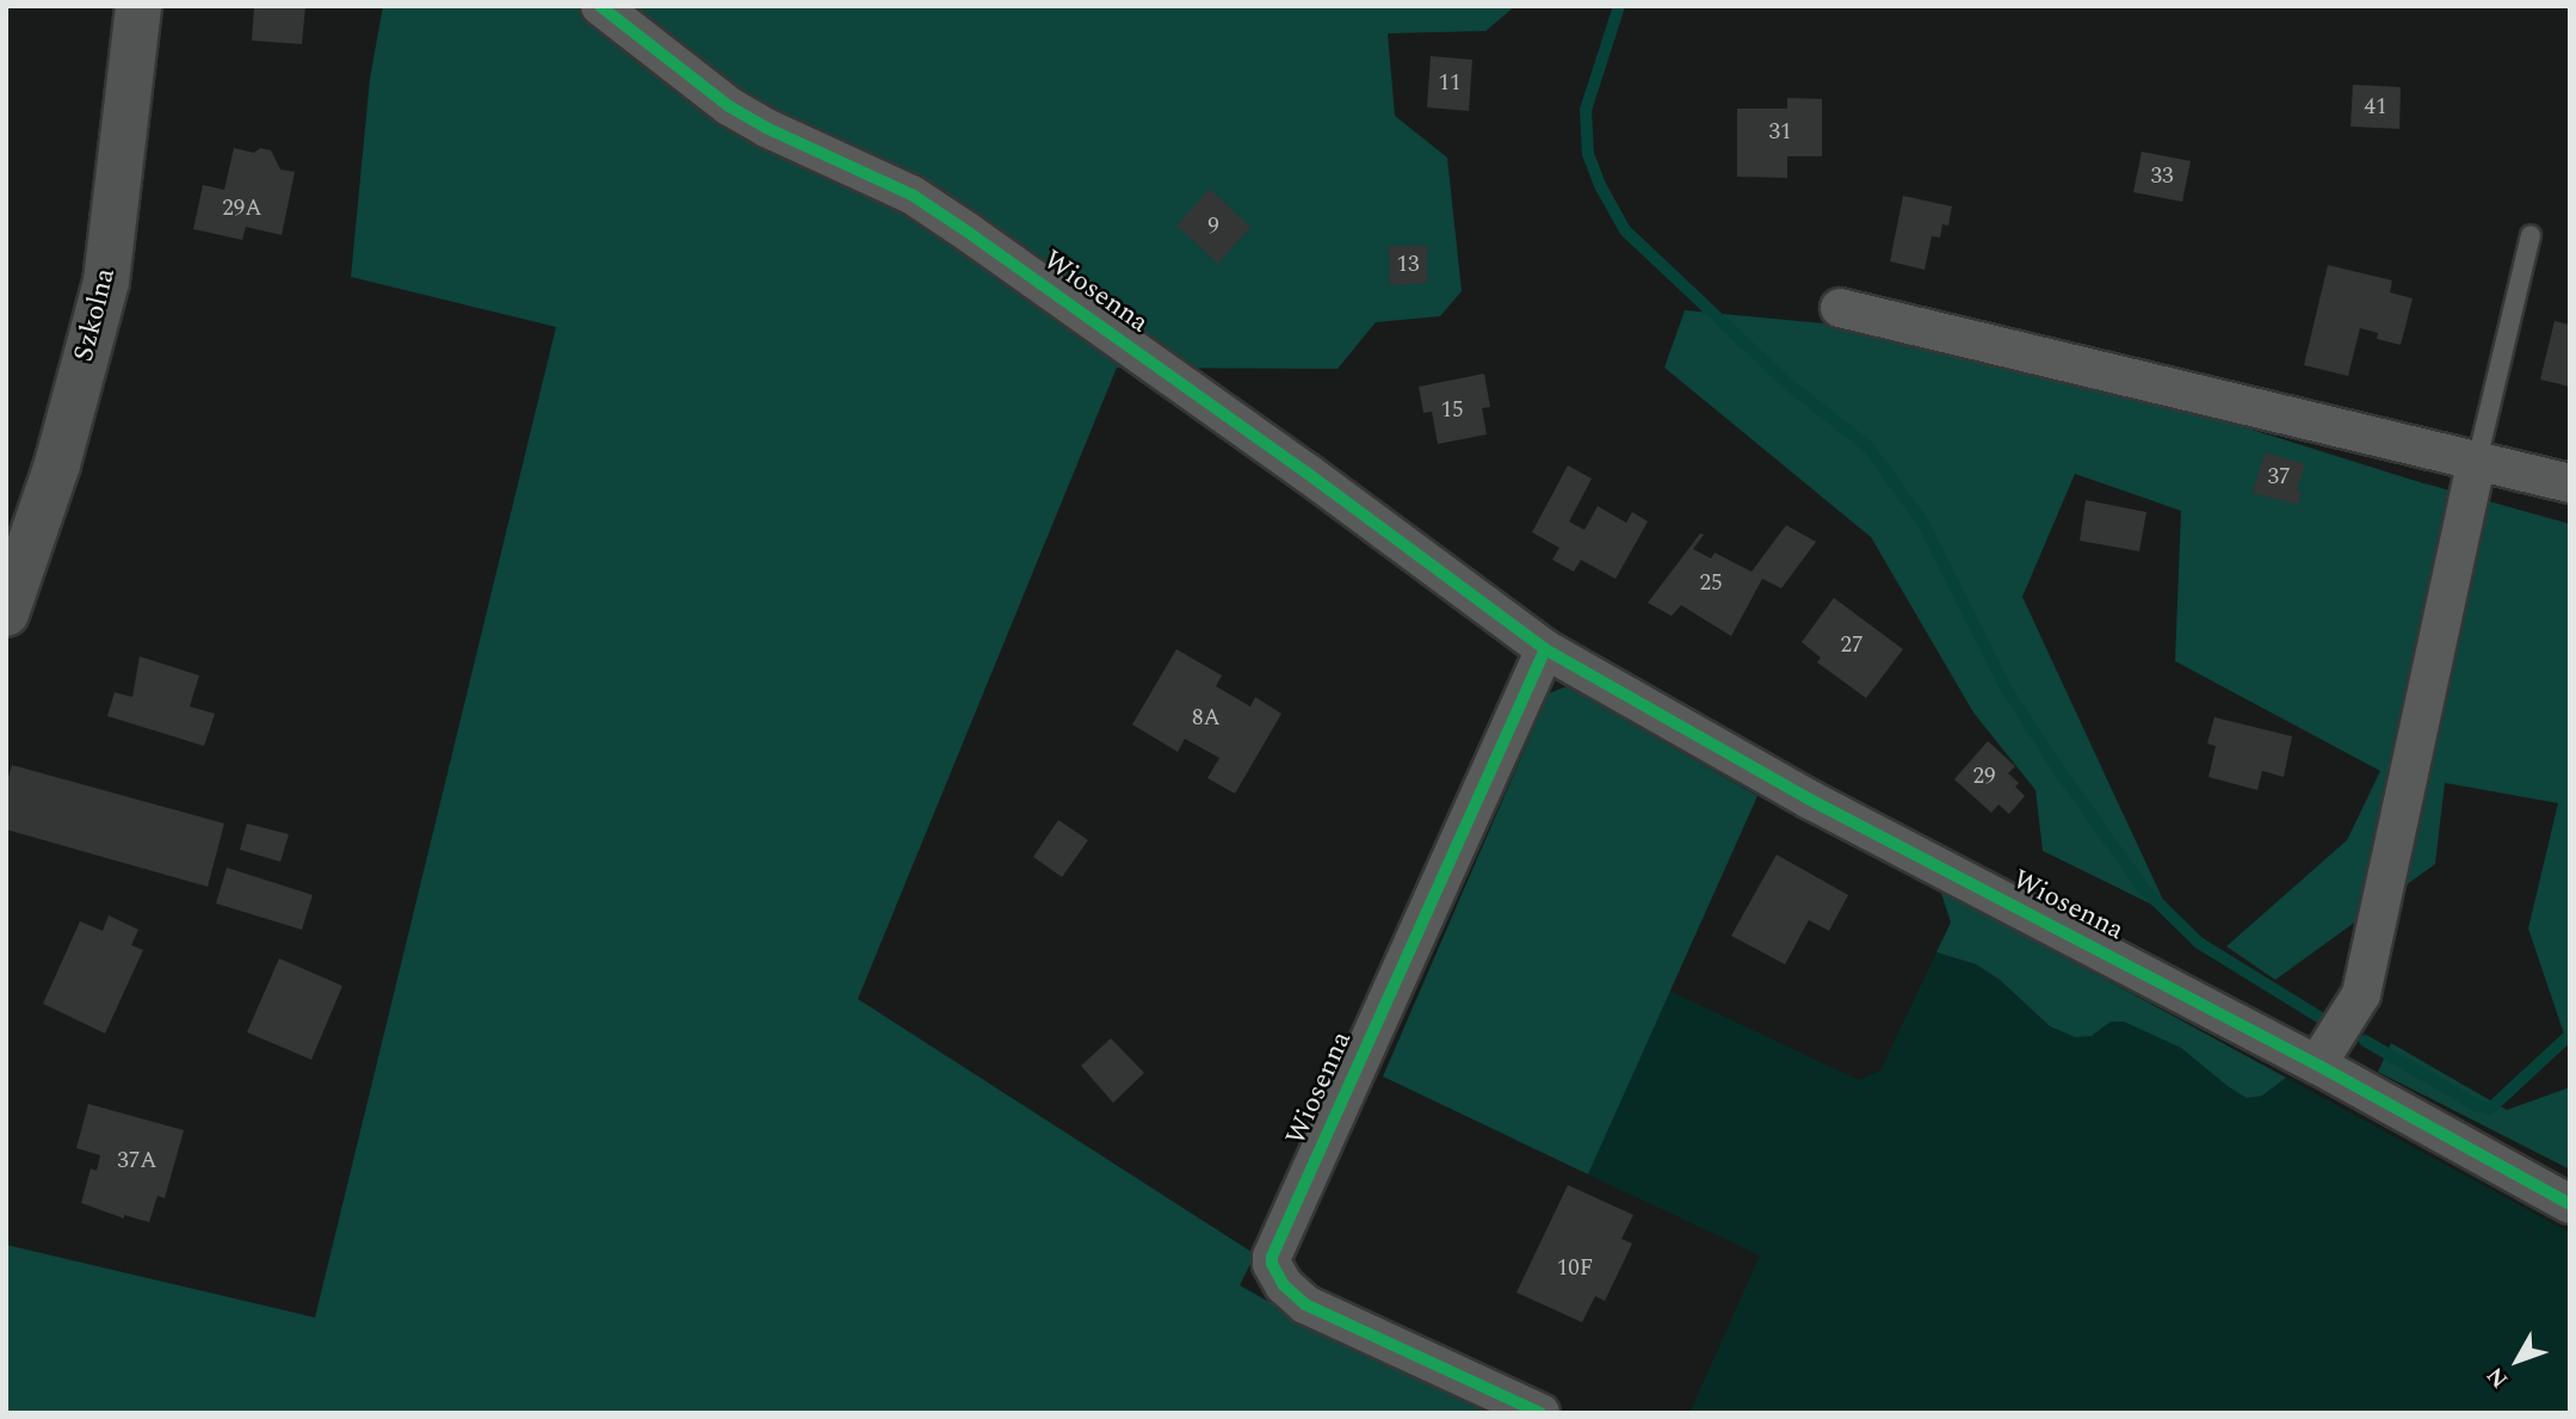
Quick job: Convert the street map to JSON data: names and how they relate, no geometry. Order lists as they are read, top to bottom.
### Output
{
  "streets": {
    "street": ["Wiosenna", "Szkolna"]
  },
  "house_numbers": [
    "11",
    "41",
    "31",
    "33",
    "29A",
    "9",
    "13",
    "15",
    "37",
    "25",
    "27",
    "8A",
    "29",
    "37A",
    "10F"
  ],
  "north": "bottom left"
}
